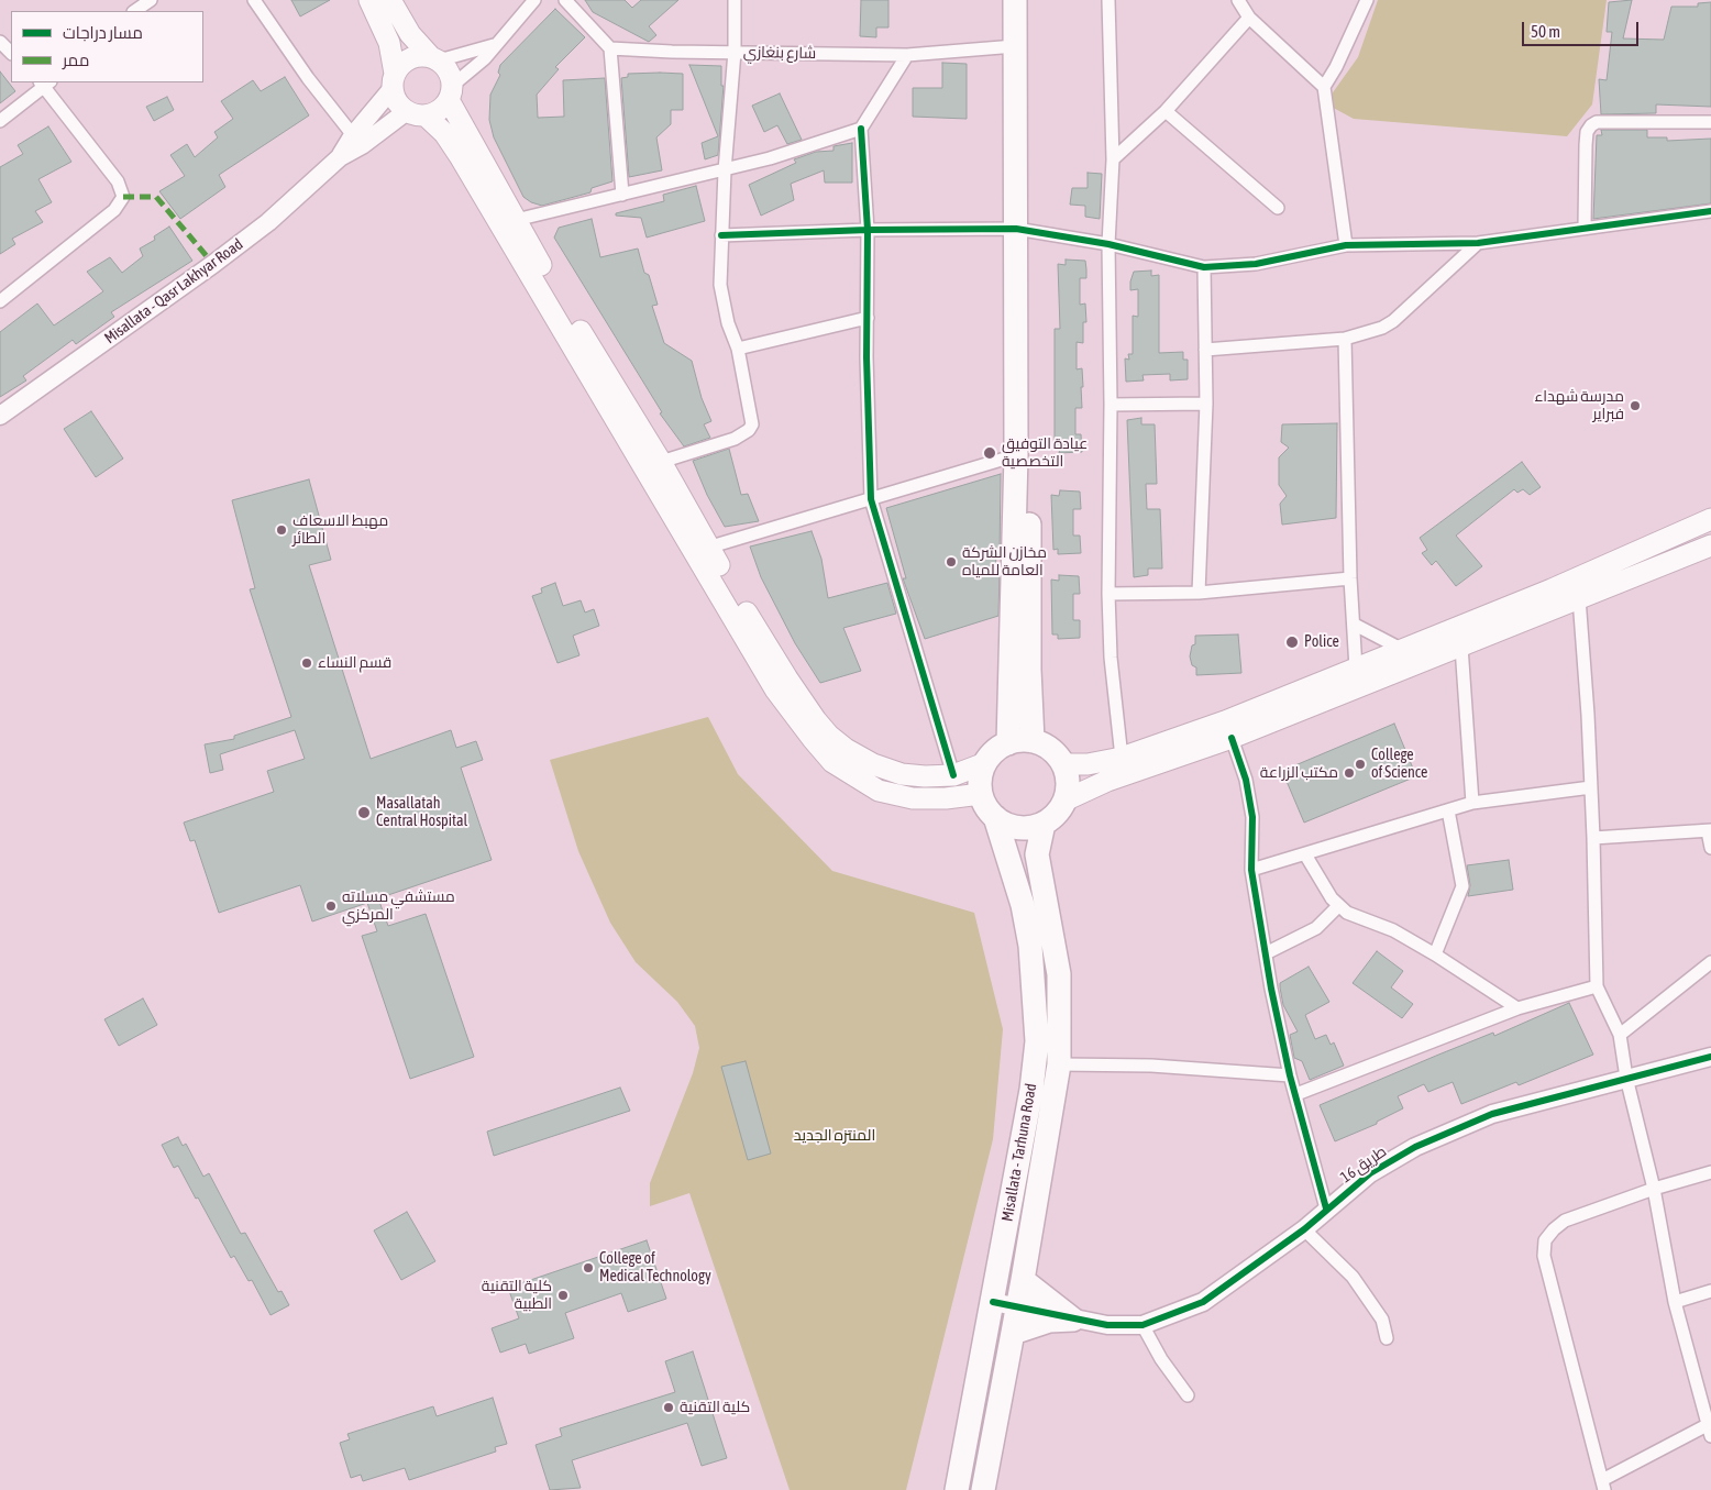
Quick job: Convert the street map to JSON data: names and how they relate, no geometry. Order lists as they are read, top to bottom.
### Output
{
  "streets": {
    "highway": ["Misallata - Tarhuna Road"],
    "street": ["شارع بنغازي", "Misallata - Qasr Lakhyar Road", "طريق 16"]
  },
  "crossings": [
    ["Misallata - Tarhuna Road", "طريق 16"]
  ],
  "parks": ["المنتزه الجديد"],
  "places": [
    "مدرسة شهداء فبراير",
    "عيادة التوفيق التخصصية",
    "مهبط الاسعاف الطائر",
    "مخازن الشركة العامة للمياه",
    "Police",
    "قسم النساء",
    "College of Science",
    "مكتب الزراعة",
    "Masallatah Central Hospital",
    "مستشفي مسلاته المركزي",
    "College of Medical Technology",
    "كلية التقنية الطبية",
    "كلية التقنية"
  ],
  "legend": ["مسار دراجات", "ممر"],
  "scale_bar": "50 m"
}
